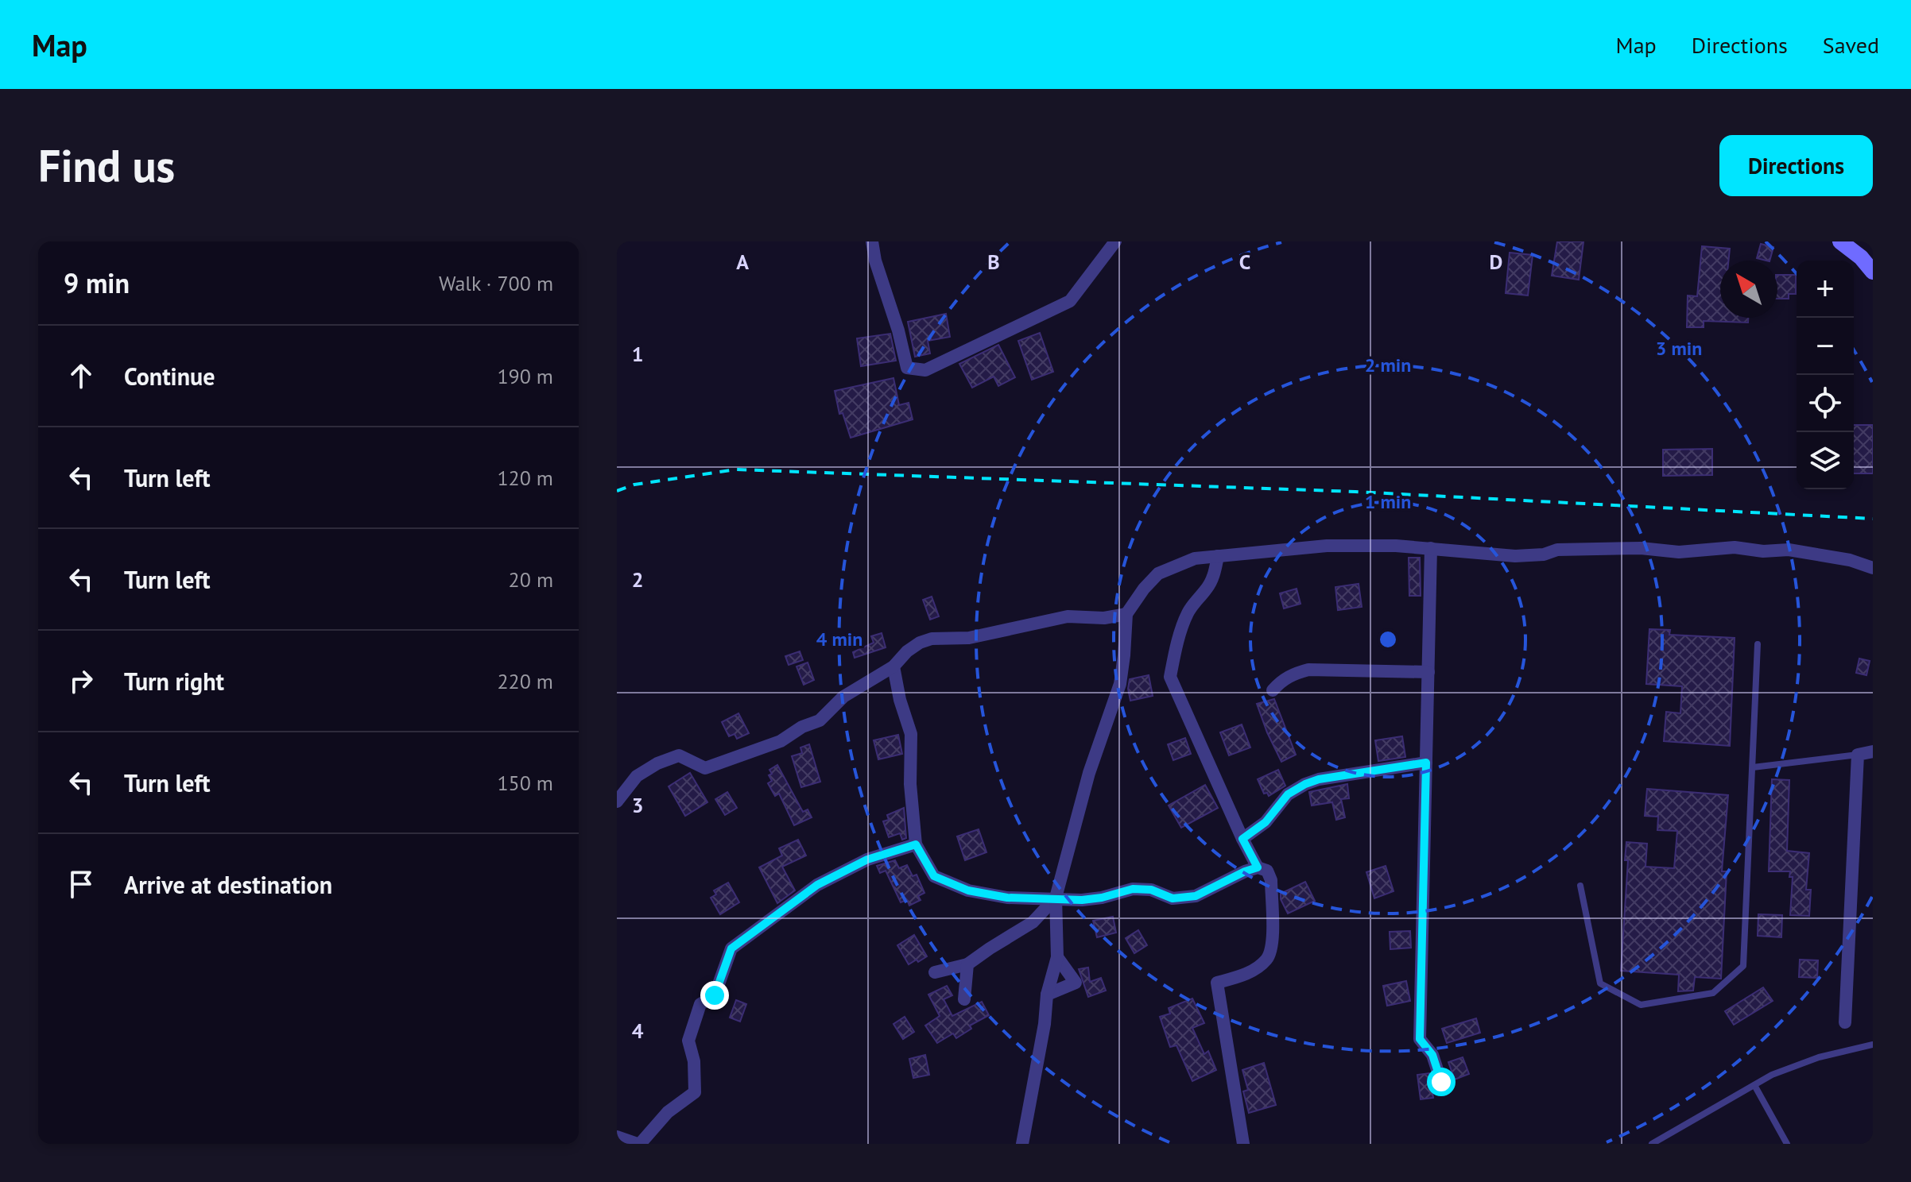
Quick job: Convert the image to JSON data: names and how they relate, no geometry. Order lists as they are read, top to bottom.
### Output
{
  "north": "top left",
  "page": {
    "header": "Map",
    "nav": ["Map", "Directions", "Saved"],
    "buttons": "Directions",
    "title": "Find us",
    "heading": ["9 min", "Walk · 700 m"],
    "map_buttons": ["+", "−"],
    "list": [
      ["Continue", "190 m"],
      ["Turn left", "120 m"],
      ["Turn left", "20 m"],
      ["Turn right", "220 m"],
      ["Turn left", "150 m"],
      "Arrive at destination"
    ]
  },
  "grid": {
    "columns": [
      "A",
      "B",
      "C",
      "D"
    ],
    "rows": [
      "1",
      "2",
      "3",
      "4"
    ]
  },
  "rings": [
    "3 min",
    "2 min",
    "1 min",
    "4 min"
  ]
}
